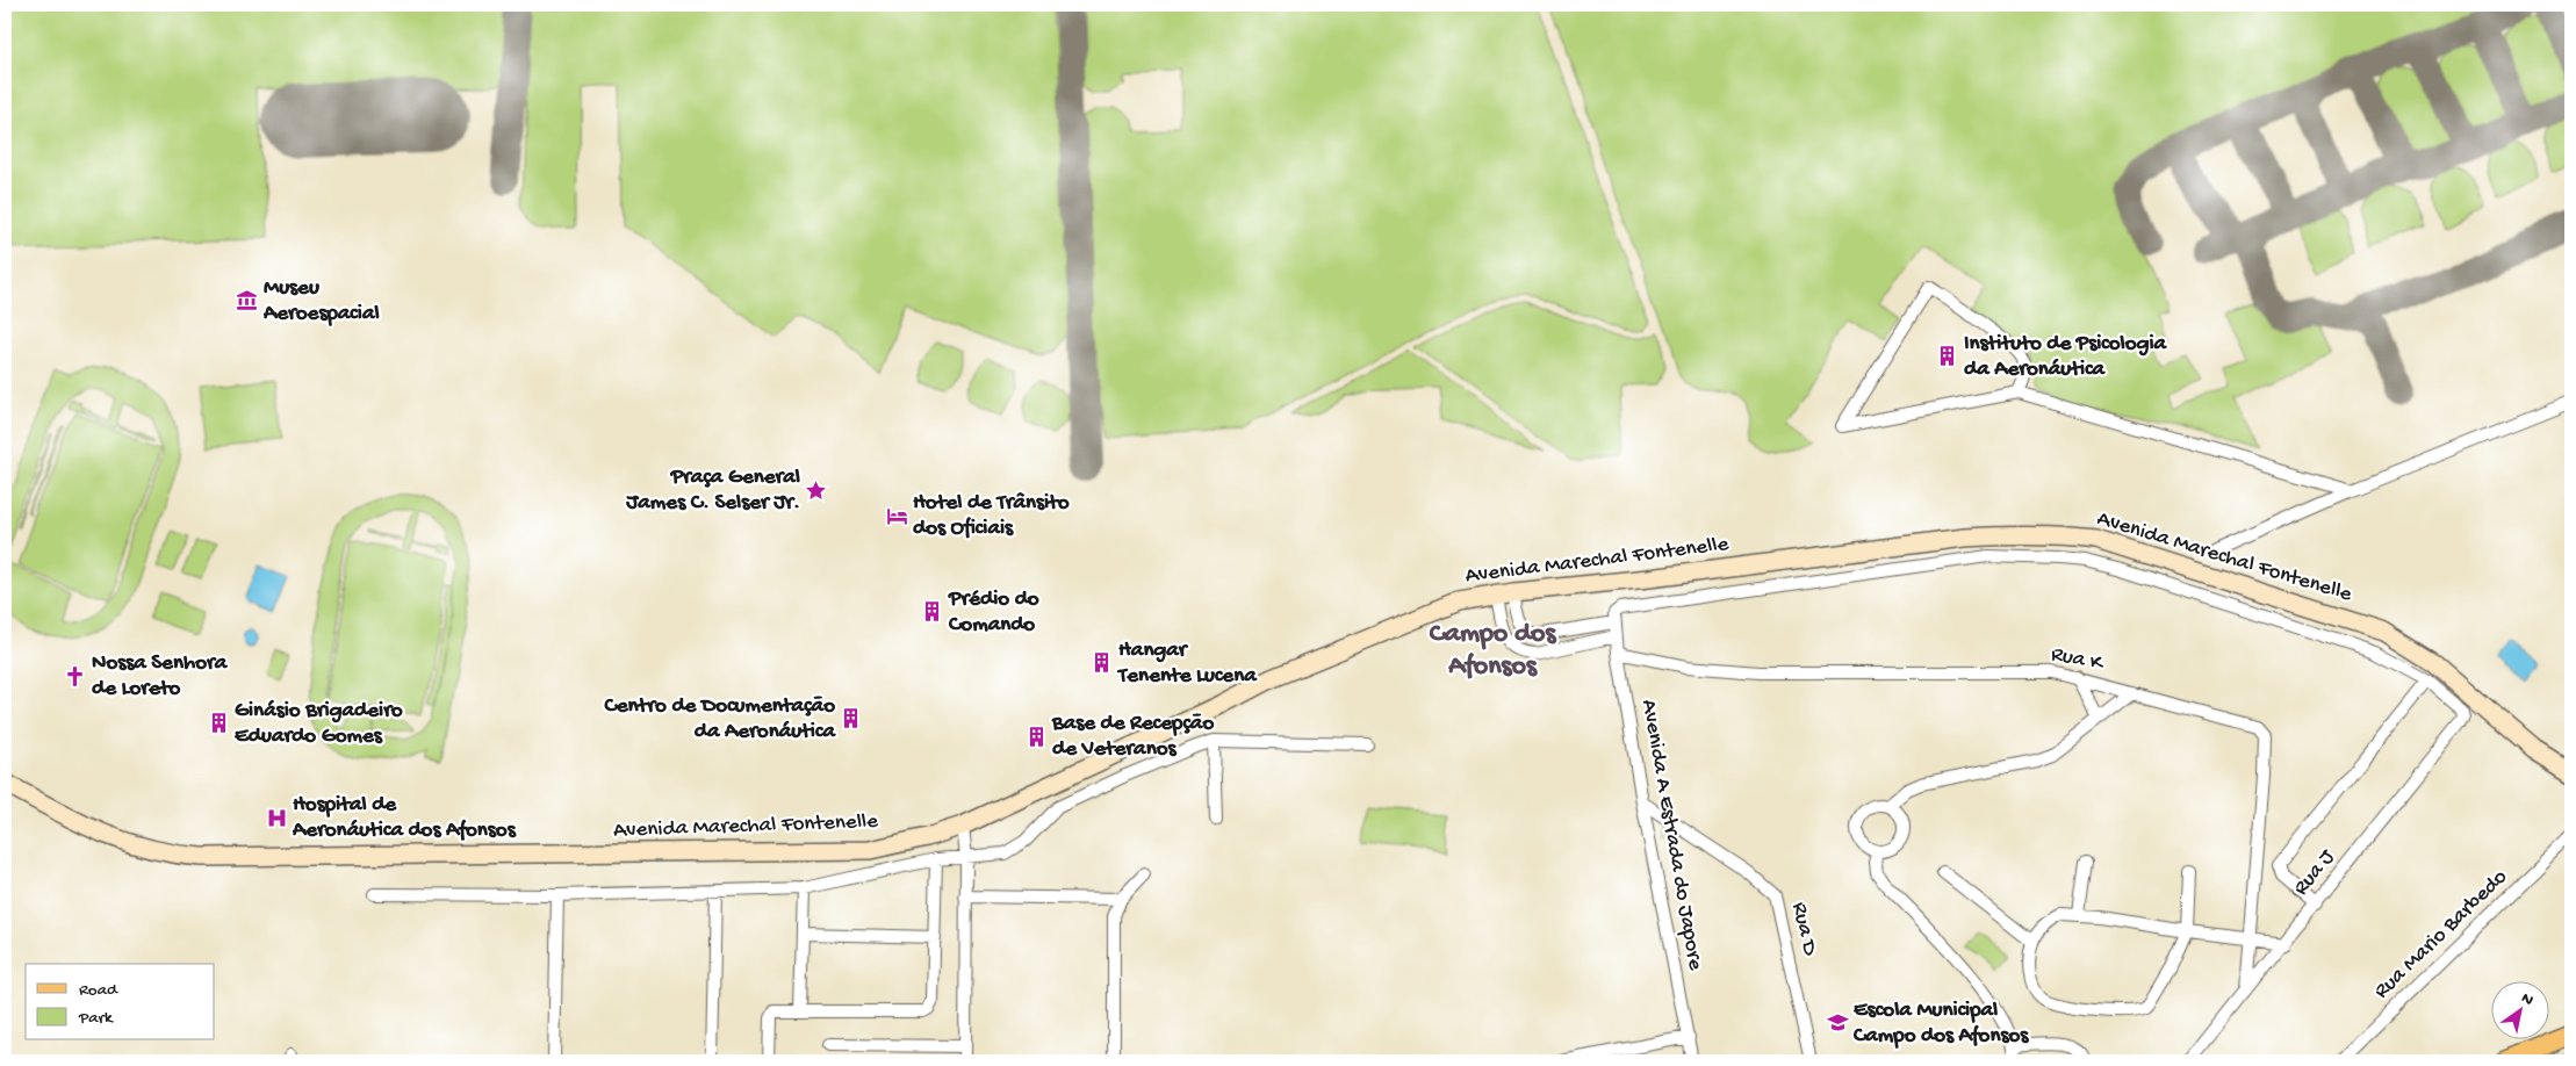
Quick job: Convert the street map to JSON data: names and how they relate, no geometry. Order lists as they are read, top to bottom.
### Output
{
  "streets": {
    "main road": ["Avenida Marechal Fontenelle"],
    "street": [
      "Rua K",
      "Avenida A Estrada do Japore",
      "Rua J",
      "Rua D",
      "Rua Mario Barbedo"
    ]
  },
  "crossings": [
    ["Rua K", "Avenida A Estrada do Japore"],
    ["Rua K", "Rua J"],
    ["Avenida A Estrada do Japore", "Rua D"]
  ],
  "districts": ["Campo dos Afonsos"],
  "places": {
    "museum": ["Museu Aeroespacial"],
    "building": [
      "Instituto de Psicologia da Aeronáutica",
      "Prédio do Comando",
      "Hangar Tenente Lucena",
      "Centro de Documentação da Aeronáutica",
      "Ginásio Brigadeiro Eduardo Gomes",
      "Base de Recepção de Veteranos"
    ],
    "place": ["Praça General James C. Selser Jr."],
    "hotel": ["Hotel de Trânsito dos Oficiais"],
    "church": ["Nossa Senhora de Loreto"],
    "hospital": ["Hospital de Aeronáutica dos Afonsos"],
    "school or university": ["Escola Municipal Campo dos Afonsos"]
  },
  "legend": ["Road", "Park"],
  "north": "top right"
}
